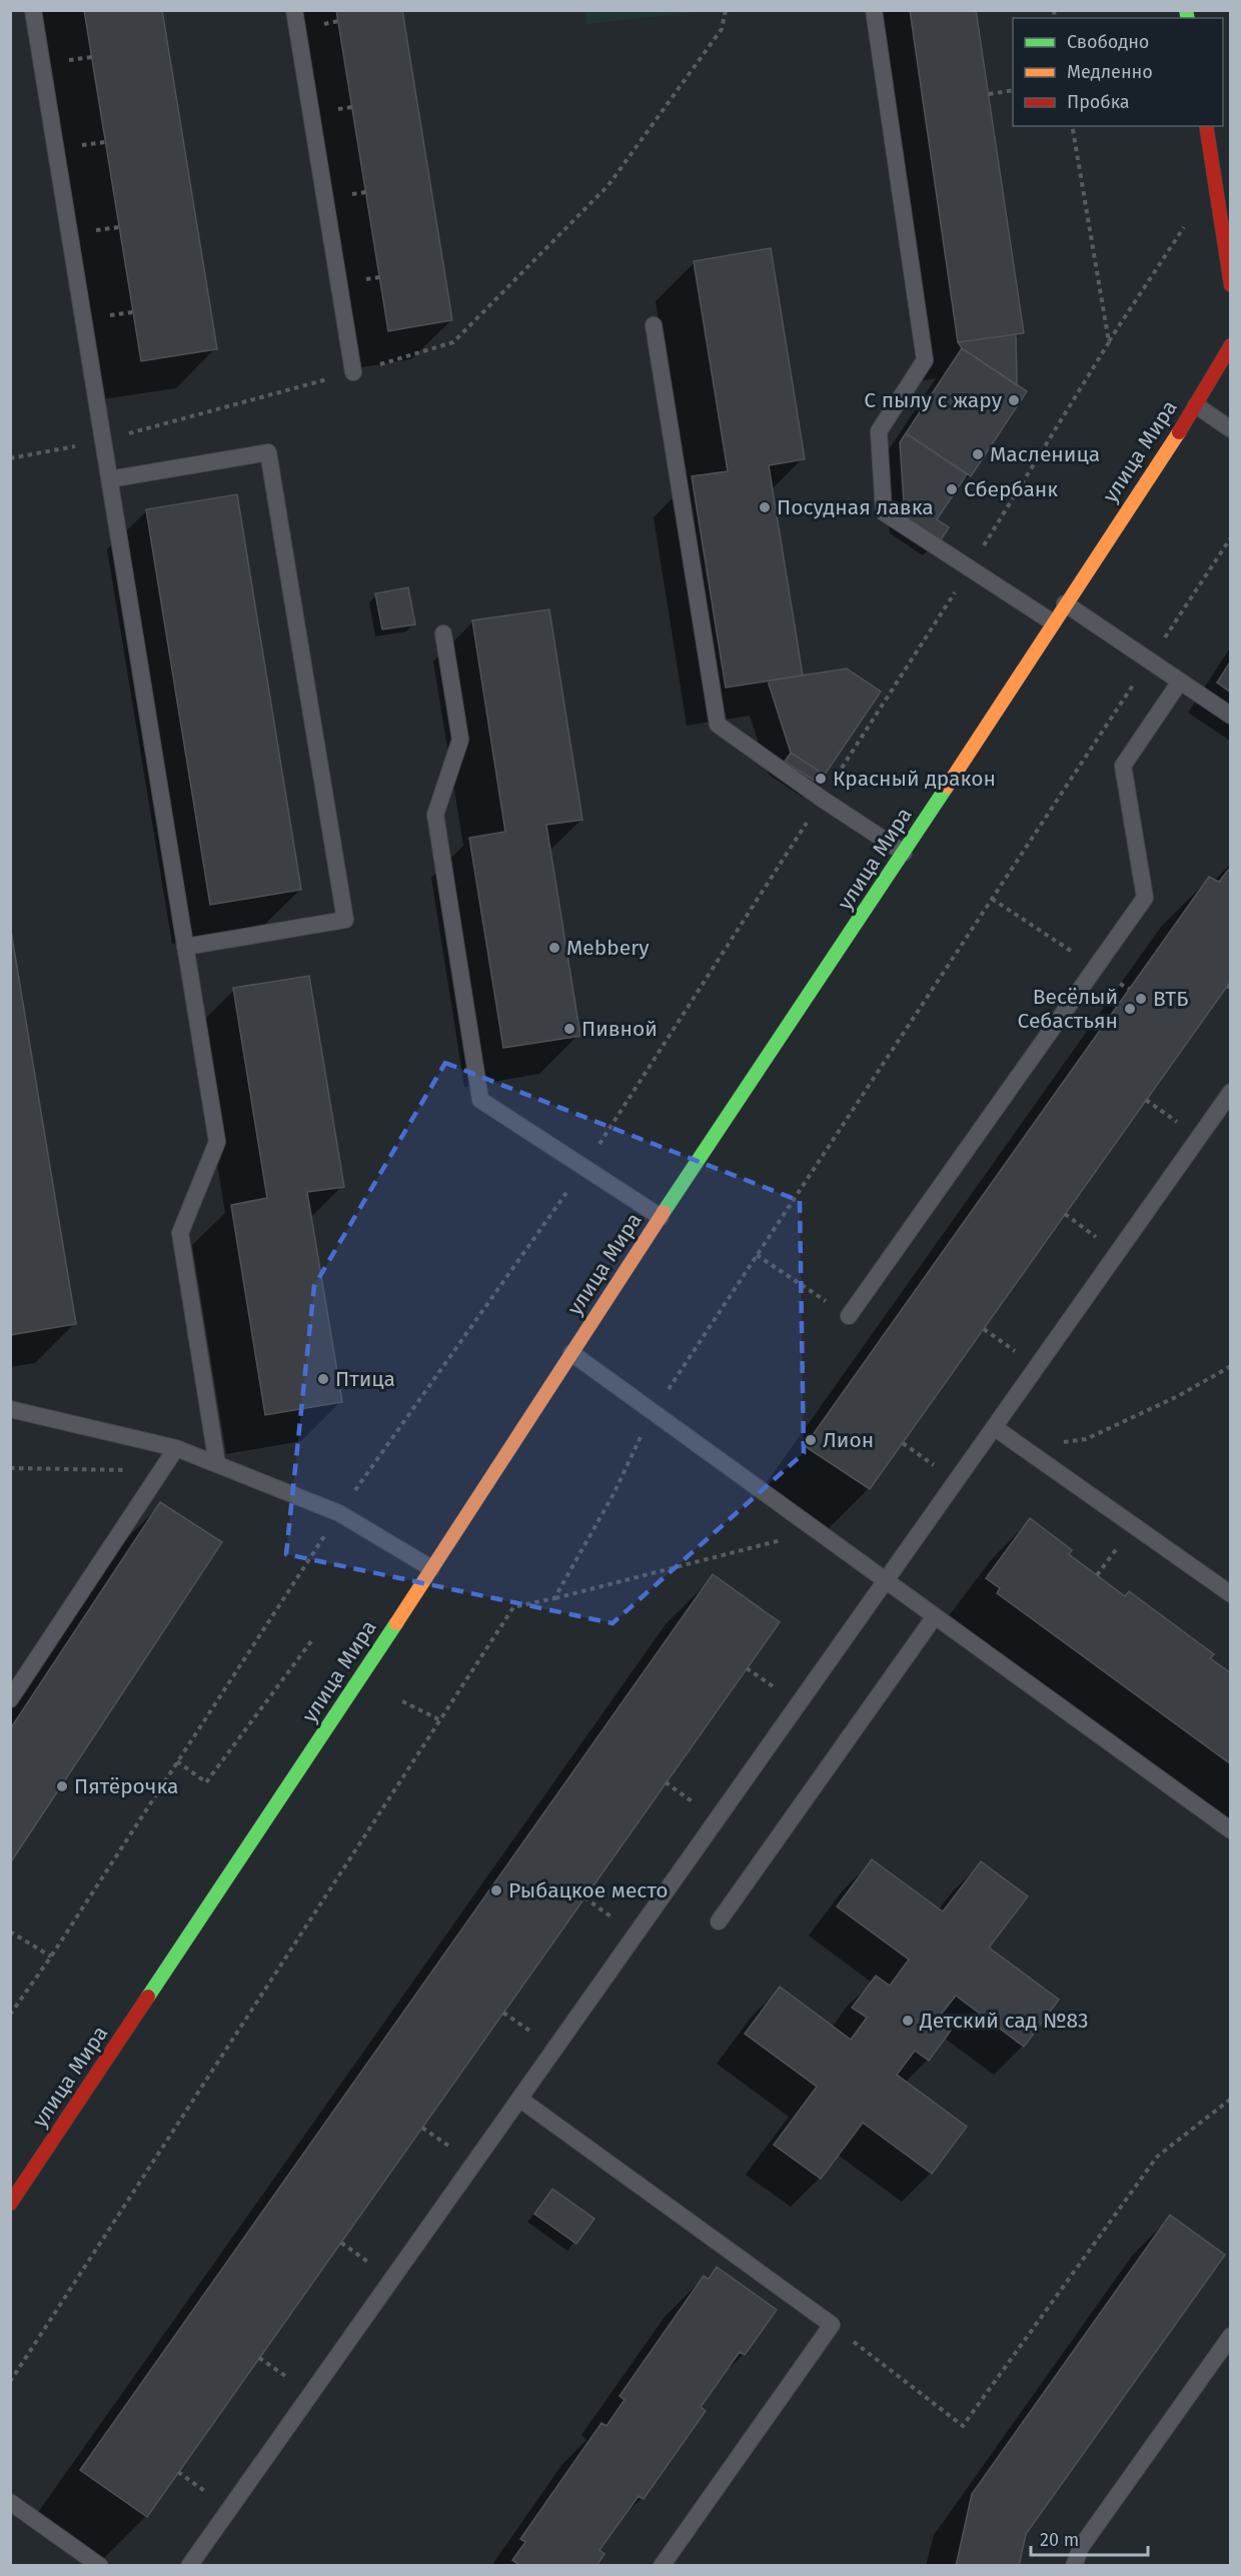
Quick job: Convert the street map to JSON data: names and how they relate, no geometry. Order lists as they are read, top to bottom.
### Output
{
  "streets": {
    "main road": ["улица Мира"]
  },
  "places": [
    "С пылу с жару",
    "Масленица",
    "Сбербанк",
    "Посудная лавка",
    "Красный дракон",
    "Mebbery",
    "ВТБ",
    "Весёлый Себастьян",
    "Пивной",
    "Птица",
    "Лион",
    "Пятёрочка",
    "Рыбацкое место",
    "Детский сад №83"
  ],
  "legend": ["Свободно", "Медленно", "Пробка"],
  "scale_bar": "20 m"
}
